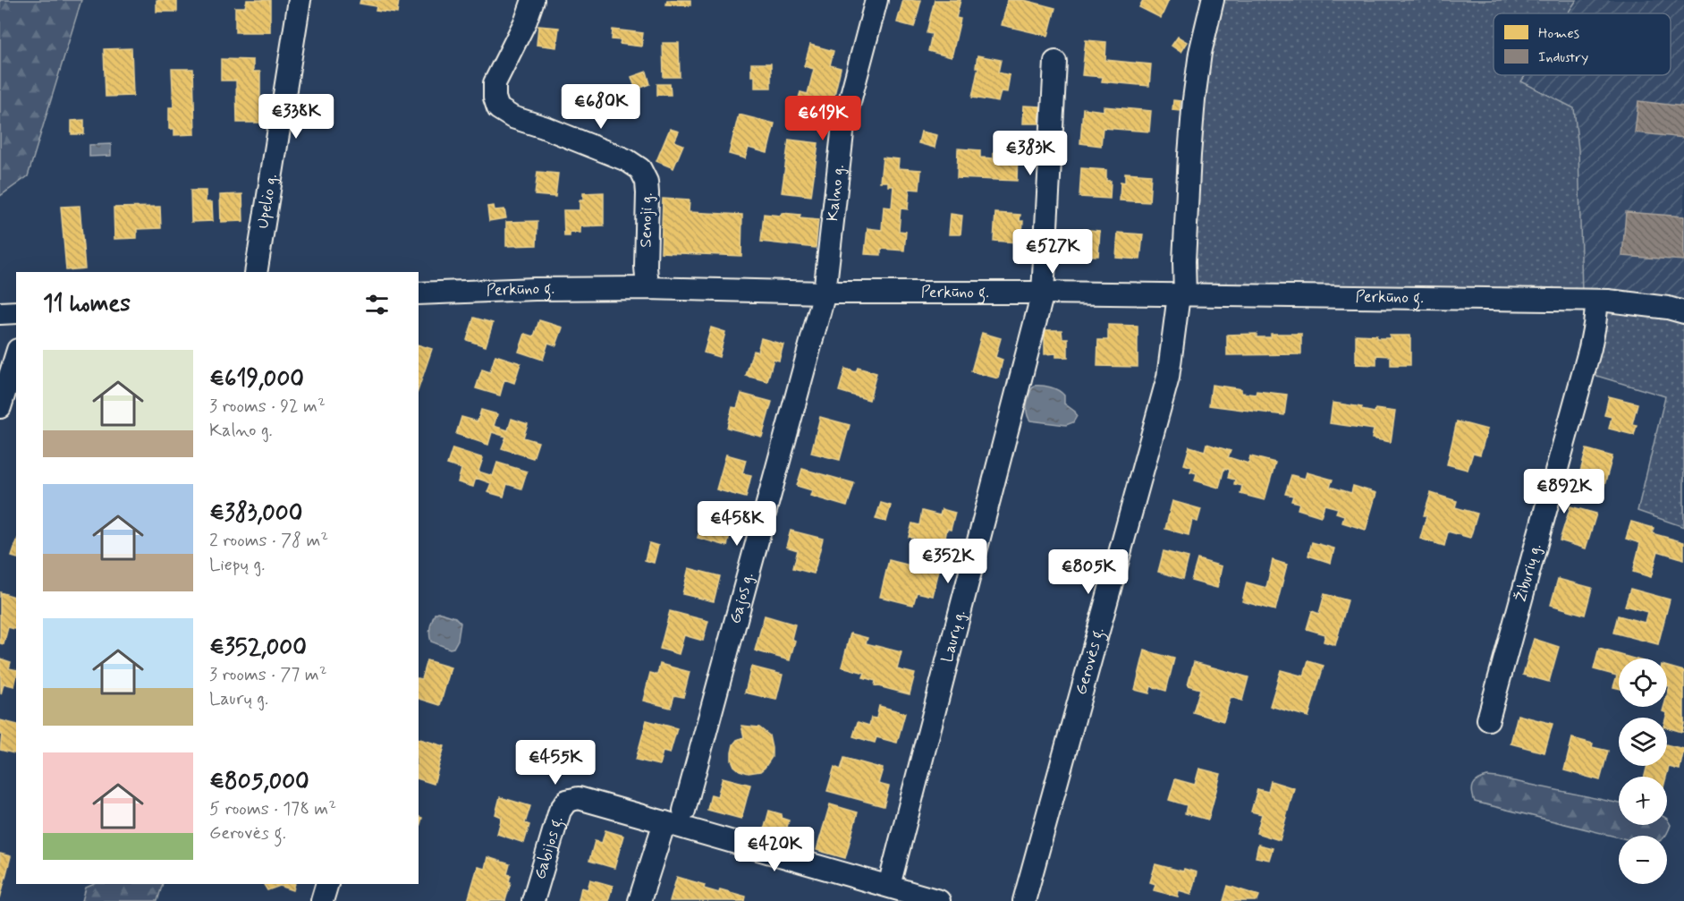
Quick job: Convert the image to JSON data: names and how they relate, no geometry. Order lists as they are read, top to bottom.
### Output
{
  "streets": {
    "street": [
      "Kalno g.",
      "Upelio g.",
      "Senoji g.",
      "Perkūno g.",
      "Žiburių g.",
      "Gajos g.",
      "Laurų g.",
      "Gerovės g.",
      "Gabijos g."
    ]
  },
  "crossings": [
    ["Kalno g.", "Perkūno g."],
    ["Kalno g.", "Gajos g."],
    ["Senoji g.", "Perkūno g."],
    ["Perkūno g.", "Žiburių g."],
    ["Perkūno g.", "Gajos g."],
    ["Perkūno g.", "Laurų g."],
    ["Perkūno g.", "Gerovės g."]
  ],
  "legend": ["Homes", "Industry"],
  "page": {
    "price": [
      "€680K",
      "€338K",
      "€619K",
      "€383K",
      "€527K",
      "€892K",
      "€458K",
      "€352K",
      "€805K",
      "€455K",
      "€420K"
    ],
    "heading": "11 homes",
    "list": [
      {
        "name": "€619,000",
        "note": "3 rooms · 92 m² · Kalno g."
      },
      {
        "name": "€383,000",
        "note": "2 rooms · 78 m² · Liepų g."
      },
      {
        "name": "€352,000",
        "note": "3 rooms · 77 m² · Laurų g."
      },
      {
        "name": "€805,000",
        "note": "5 rooms · 178 m² · Gerovės g."
      }
    ],
    "map_buttons": ["+", "−"]
  }
}
